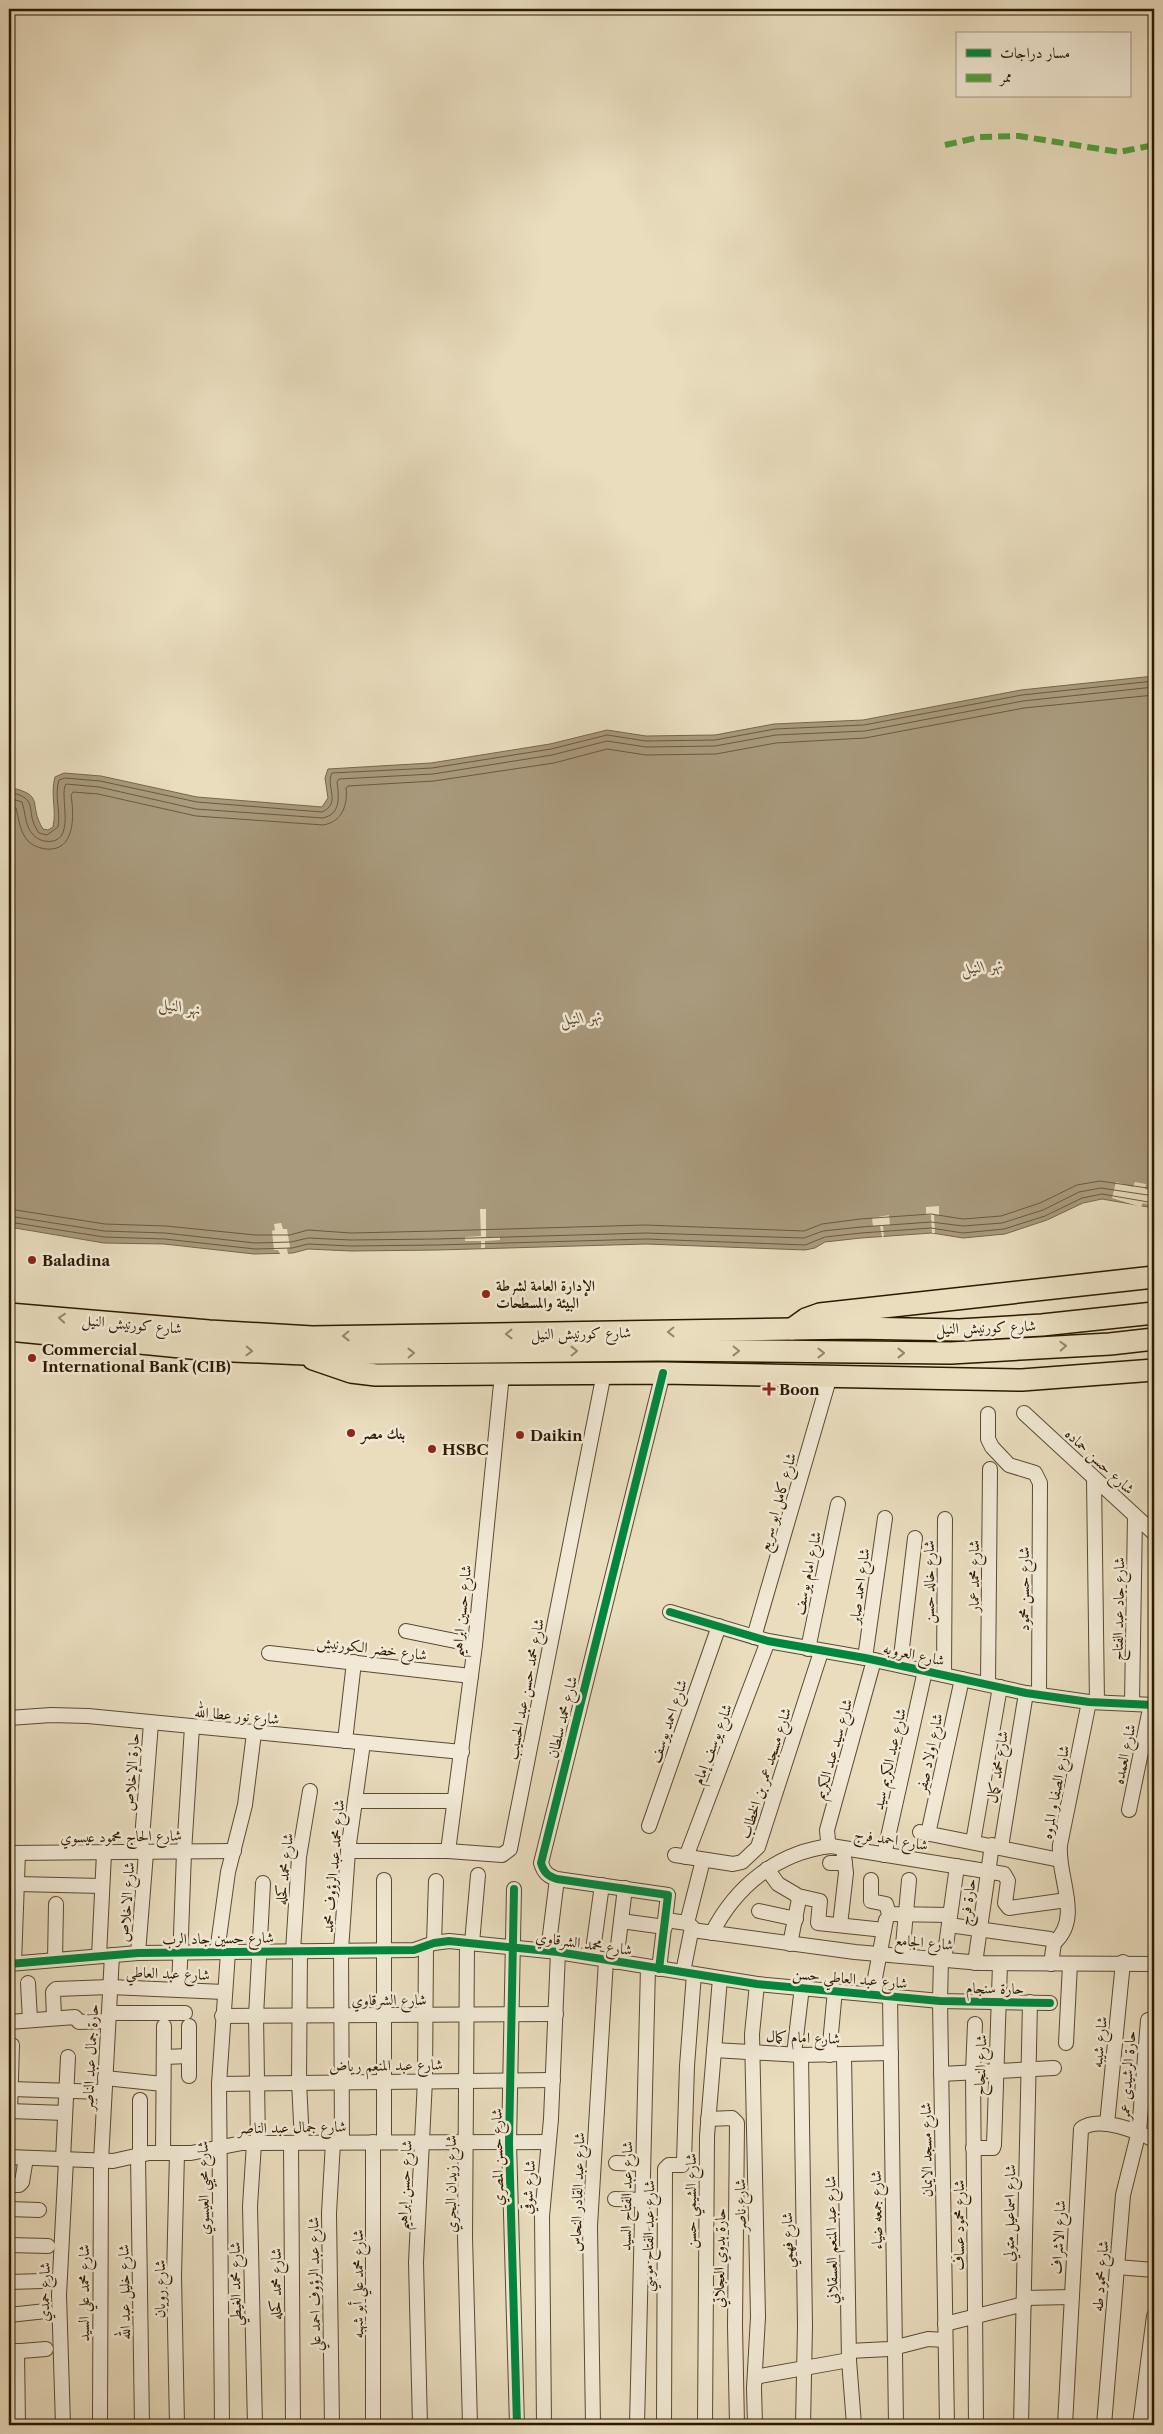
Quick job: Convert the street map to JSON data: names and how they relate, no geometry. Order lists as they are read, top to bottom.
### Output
{
  "streets": {
    "highway": ["شارع كورنيش النيل"],
    "street": [
      "شارع حسن حماده",
      "شارع كامل ابو سريع",
      "شارع امام يوسف",
      "شارع محمد عمار",
      "شارع خالد حسن",
      "شارع احمد صابر",
      "شارع حسن محمود",
      "شارع جاد عبد الفتاح",
      "شارع حسين ابراهيم",
      "شارع خضر الكورنيش",
      "شارع العروبه",
      "شارع محمد حسن عبد الحسيب",
      "شارع نور عطا الله",
      "شارع محمد سلطان",
      "شارع احمد يوسف",
      "شارع يوسف إمام",
      "شارع سيد عبد الكريم",
      "شارع اولاد صفر",
      "شارع العمده",
      "شارع عبد الكريم سيد",
      "شارع محمد كمال",
      "حارة الإخلاص",
      "شارع مسجد عمر بن الخطاب",
      "شارع الصفا و المروه",
      "شارع الحاج محمود عيسوي",
      "شارع احمد فرج",
      "شارع محمد عبد الرؤوف محمد",
      "شارع محمد كحله",
      "شارع الاخلاص",
      "حارة فرج",
      "شارع حسين جاد الرب",
      "شارع الجامع",
      "شارع محمد الشرقاوي",
      "شارع عبد العاطي",
      "شارع عبد العاطي حسن",
      "حارة سنجام",
      "شارع الشرقاوي",
      "شارع امام كمال",
      "شارع شيبه",
      "حارة جمال عبد الناصر",
      "شارع عبد المنعم رياض",
      "شارع النجاح",
      "حارة الرشيدى عمر",
      "شارع جمال عبد الناصر",
      "شارع مسجد الايمان",
      "شارع حسن المصري",
      "شارع زيدان البحري",
      "شارع حسن ابراهيم",
      "شارع شوقي",
      "شارع محيي العيسوي",
      "شارع عبد القادر النحاس",
      "شارع عبد الفتاح السيد",
      "شارع الشيمي حسن",
      "شارع ناصر",
      "شارع جمعه ضياء",
      "شارع اسماعيل متولي",
      "شارع محمود عساف",
      "شارع عبد الفتاح موسي",
      "شارع الاشراف",
      "شارع فهمي",
      "شارع عبد المنعم العسقلاني",
      "حارة بدوي العجلاتي",
      "شارع محمود طه",
      "شارع محمد الغيطي",
      "شارع عبد الرؤوف احمد علي",
      "شارع محمد علي أبو شهبه",
      "شارع رويان",
      "شارع حمدي",
      "شارع خليل عبد الله",
      "شارع محمد علي السيد"
    ]
  },
  "crossings": [
    ["شارع حسن حماده", "شارع جاد عبد الفتاح"],
    ["شارع حسن حماده", "شارع الصفا و المروه"],
    ["شارع كامل ابو سريع", "شارع العروبه"],
    ["شارع امام يوسف", "شارع العروبه"],
    ["شارع امام يوسف", "شارع مسجد عمر بن الخطاب"],
    ["شارع محمد عمار", "شارع العروبه"],
    ["شارع محمد عمار", "شارع اولاد صفر"],
    ["شارع خالد حسن", "شارع العروبه"],
    ["شارع احمد صابر", "شارع العروبه"],
    ["شارع احمد صابر", "شارع سيد عبد الكريم"],
    ["شارع حسن محمود", "شارع العروبه"],
    ["شارع حسن محمود", "شارع محمد كمال"],
    ["شارع جاد عبد الفتاح", "شارع العروبه"],
    ["شارع حسين ابراهيم", "شارع خضر الكورنيش"],
    ["شارع حسين ابراهيم", "شارع محمد حسن عبد الحسيب"],
    ["شارع حسين ابراهيم", "شارع نور عطا الله"],
    ["شارع العروبه", "شارع احمد يوسف"],
    ["شارع العروبه", "شارع يوسف إمام"],
    ["شارع العروبه", "شارع سيد عبد الكريم"],
    ["شارع العروبه", "شارع اولاد صفر"],
    ["شارع العروبه", "شارع العمده"],
    ["شارع العروبه", "شارع عبد الكريم سيد"],
    ["شارع العروبه", "شارع محمد كمال"],
    ["شارع العروبه", "شارع مسجد عمر بن الخطاب"],
    ["شارع العروبه", "شارع الصفا و المروه"],
    ["شارع محمد حسن عبد الحسيب", "شارع محمد عبد الرؤوف محمد"],
    ["شارع نور عطا الله", "حارة الإخلاص"],
    ["شارع نور عطا الله", "شارع محمد عبد الرؤوف محمد"],
    ["شارع نور عطا الله", "شارع محيي العيسوي"],
    ["شارع محمد سلطان", "شارع شوقي"],
    ["شارع يوسف إمام", "شارع مسجد عمر بن الخطاب"],
    ["شارع سيد عبد الكريم", "شارع احمد فرج"],
    ["شارع عبد الكريم سيد", "شارع احمد فرج"],
    ["شارع محمد كمال", "حارة فرج"],
    ["حارة الإخلاص", "شارع الحاج محمود عيسوي"],
    ["حارة الإخلاص", "شارع الاخلاص"],
    ["شارع الصفا و المروه", "شارع احمد فرج"],
    ["شارع الحاج محمود عيسوي", "شارع الاخلاص"],
    ["شارع الحاج محمود عيسوي", "حارة جمال عبد الناصر"],
    ["شارع الحاج محمود عيسوي", "شارع محيي العيسوي"],
    ["شارع احمد فرج", "حارة فرج"],
    ["شارع احمد فرج", "شارع الجامع"],
    ["شارع احمد فرج", "شارع مسجد الايمان"],
    ["شارع محمد عبد الرؤوف محمد", "شارع حسين جاد الرب"],
    ["شارع محمد عبد الرؤوف محمد", "شارع الشرقاوي"],
    ["شارع محمد عبد الرؤوف محمد", "شارع عبد المنعم رياض"],
    ["شارع محمد عبد الرؤوف محمد", "شارع جمال عبد الناصر"],
    ["شارع محمد عبد الرؤوف محمد", "شارع عبد الرؤوف احمد علي"],
    ["شارع محمد كحله", "شارع حسين جاد الرب"],
    ["شارع محمد كحله", "شارع الشرقاوي"],
    ["شارع محمد كحله", "شارع عبد المنعم رياض"],
    ["شارع محمد كحله", "شارع جمال عبد الناصر"],
    ["شارع الاخلاص", "شارع حسين جاد الرب"],
    ["حارة فرج", "شارع الجامع"],
    ["شارع حسين جاد الرب", "شارع محمد الشرقاوي"],
    ["شارع حسين جاد الرب", "حارة جمال عبد الناصر"],
    ["شارع حسين جاد الرب", "شارع حسن ابراهيم"],
    ["شارع حسين جاد الرب", "شارع محيي العيسوي"],
    ["شارع حسين جاد الرب", "شارع محمد الغيطي"],
    ["شارع حسين جاد الرب", "شارع محمد علي أبو شهبه"],
    ["شارع الجامع", "شارع شيبه"],
    ["شارع الجامع", "شارع النجاح"],
    ["شارع الجامع", "شارع مسجد الايمان"],
    ["شارع محمد الشرقاوي", "شارع عبد العاطي حسن"],
    ["شارع محمد الشرقاوي", "شارع حسن المصري"],
    ["شارع محمد الشرقاوي", "شارع زيدان البحري"],
    ["شارع محمد الشرقاوي", "شارع حسن ابراهيم"],
    ["شارع محمد الشرقاوي", "شارع شوقي"],
    ["شارع محمد الشرقاوي", "شارع عبد القادر النحاس"],
    ["شارع محمد الشرقاوي", "شارع عبد الفتاح السيد"],
    ["شارع محمد الشرقاوي", "شارع الشيمي حسن"],
    ["شارع محمد الشرقاوي", "شارع عبد الفتاح موسي"],
    ["شارع عبد العاطي", "حارة جمال عبد الناصر"],
    ["شارع عبد العاطي", "شارع محيي العيسوي"],
    ["شارع عبد العاطي حسن", "حارة سنجام"],
    ["شارع عبد العاطي حسن", "شارع مسجد الايمان"],
    ["شارع عبد العاطي حسن", "شارع الشيمي حسن"],
    ["شارع عبد العاطي حسن", "شارع ناصر"],
    ["شارع عبد العاطي حسن", "شارع جمعه ضياء"],
    ["شارع عبد العاطي حسن", "شارع فهمي"],
    ["حارة سنجام", "شارع النجاح"],
    ["حارة سنجام", "شارع مسجد الايمان"],
    ["حارة سنجام", "شارع اسماعيل متولي"],
    ["شارع الشرقاوي", "شارع حسن المصري"],
    ["شارع الشرقاوي", "شارع زيدان البحري"],
    ["شارع الشرقاوي", "شارع حسن ابراهيم"],
    ["شارع الشرقاوي", "شارع شوقي"],
    ["شارع الشرقاوي", "شارع محيي العيسوي"],
    ["شارع الشرقاوي", "شارع محمد الغيطي"],
    ["شارع الشرقاوي", "شارع محمد علي أبو شهبه"],
    ["شارع امام كمال", "شارع الشيمي حسن"],
    ["شارع امام كمال", "شارع ناصر"],
    ["شارع امام كمال", "شارع جمعه ضياء"],
    ["شارع امام كمال", "شارع فهمي"],
    ["شارع امام كمال", "شارع عبد المنعم العسقلاني"],
    ["شارع شيبه", "شارع الاشراف"],
    ["حارة جمال عبد الناصر", "شارع جمال عبد الناصر"],
    ["حارة جمال عبد الناصر", "شارع محمد علي السيد"],
    ["شارع عبد المنعم رياض", "شارع حسن المصري"],
    ["شارع عبد المنعم رياض", "شارع زيدان البحري"],
    ["شارع عبد المنعم رياض", "شارع حسن ابراهيم"],
    ["شارع عبد المنعم رياض", "شارع شوقي"],
    ["شارع عبد المنعم رياض", "شارع محيي العيسوي"],
    ["شارع عبد المنعم رياض", "شارع محمد الغيطي"],
    ["شارع عبد المنعم رياض", "شارع محمد علي أبو شهبه"],
    ["شارع النجاح", "شارع محمود عساف"],
    ["حارة الرشيدى عمر", "شارع الاشراف"],
    ["حارة الرشيدى عمر", "شارع محمود طه"],
    ["شارع جمال عبد الناصر", "شارع حسن المصري"],
    ["شارع جمال عبد الناصر", "شارع زيدان البحري"],
    ["شارع جمال عبد الناصر", "شارع حسن ابراهيم"],
    ["شارع جمال عبد الناصر", "شارع شوقي"],
    ["شارع جمال عبد الناصر", "شارع محيي العيسوي"],
    ["شارع جمال عبد الناصر", "شارع محمد الغيطي"],
    ["شارع جمال عبد الناصر", "شارع عبد الرؤوف احمد علي"],
    ["شارع جمال عبد الناصر", "شارع محمد علي أبو شهبه"],
    ["شارع جمال عبد الناصر", "شارع رويان"],
    ["شارع جمال عبد الناصر", "شارع حمدي"],
    ["شارع جمال عبد الناصر", "شارع خليل عبد الله"],
    ["شارع جمال عبد الناصر", "شارع محمد علي السيد"],
    ["شارع الشيمي حسن", "حارة بدوي العجلاتي"],
    ["شارع الاشراف", "شارع محمود طه"]
  ],
  "water": ["نهر النيل"],
  "places": {
    "other": [
      "Baladina",
      "الإدارة العامة لشرطة البيئة والمسطحات",
      "Commercial International Bank (CIB)",
      "بنك مصر",
      "Daikin",
      "HSBC"
    ],
    "health": ["Boon"]
  },
  "legend": ["مسار دراجات", "ممر"]
}
